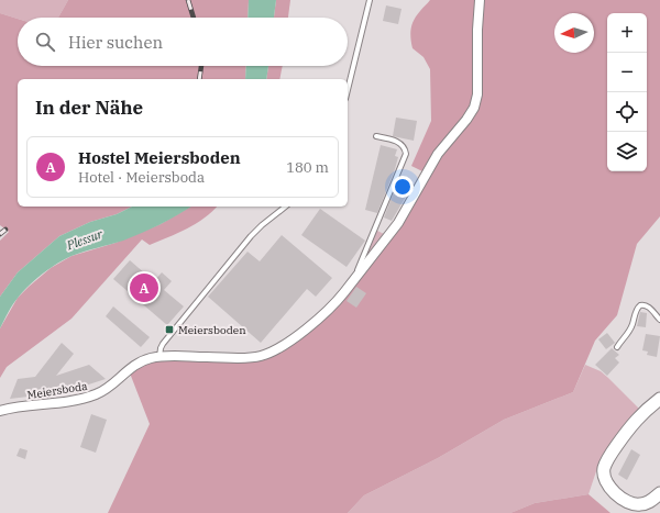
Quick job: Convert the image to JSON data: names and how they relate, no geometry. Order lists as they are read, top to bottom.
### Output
{
  "streets": {
    "street": ["Meiersboda"]
  },
  "water": ["Plessur"],
  "places": {
    "transit": ["Meiersboden"]
  },
  "north": "left",
  "page": {
    "map_buttons": ["+", "−"],
    "search": "Hier suchen",
    "heading": "In der Nähe",
    "list": [
      {
        "mark": "A",
        "name": "Hostel Meiersboden",
        "note": "Hotel · Meiersboda",
        "value": "180 m"
      }
    ],
    "pins": "A"
  }
}
